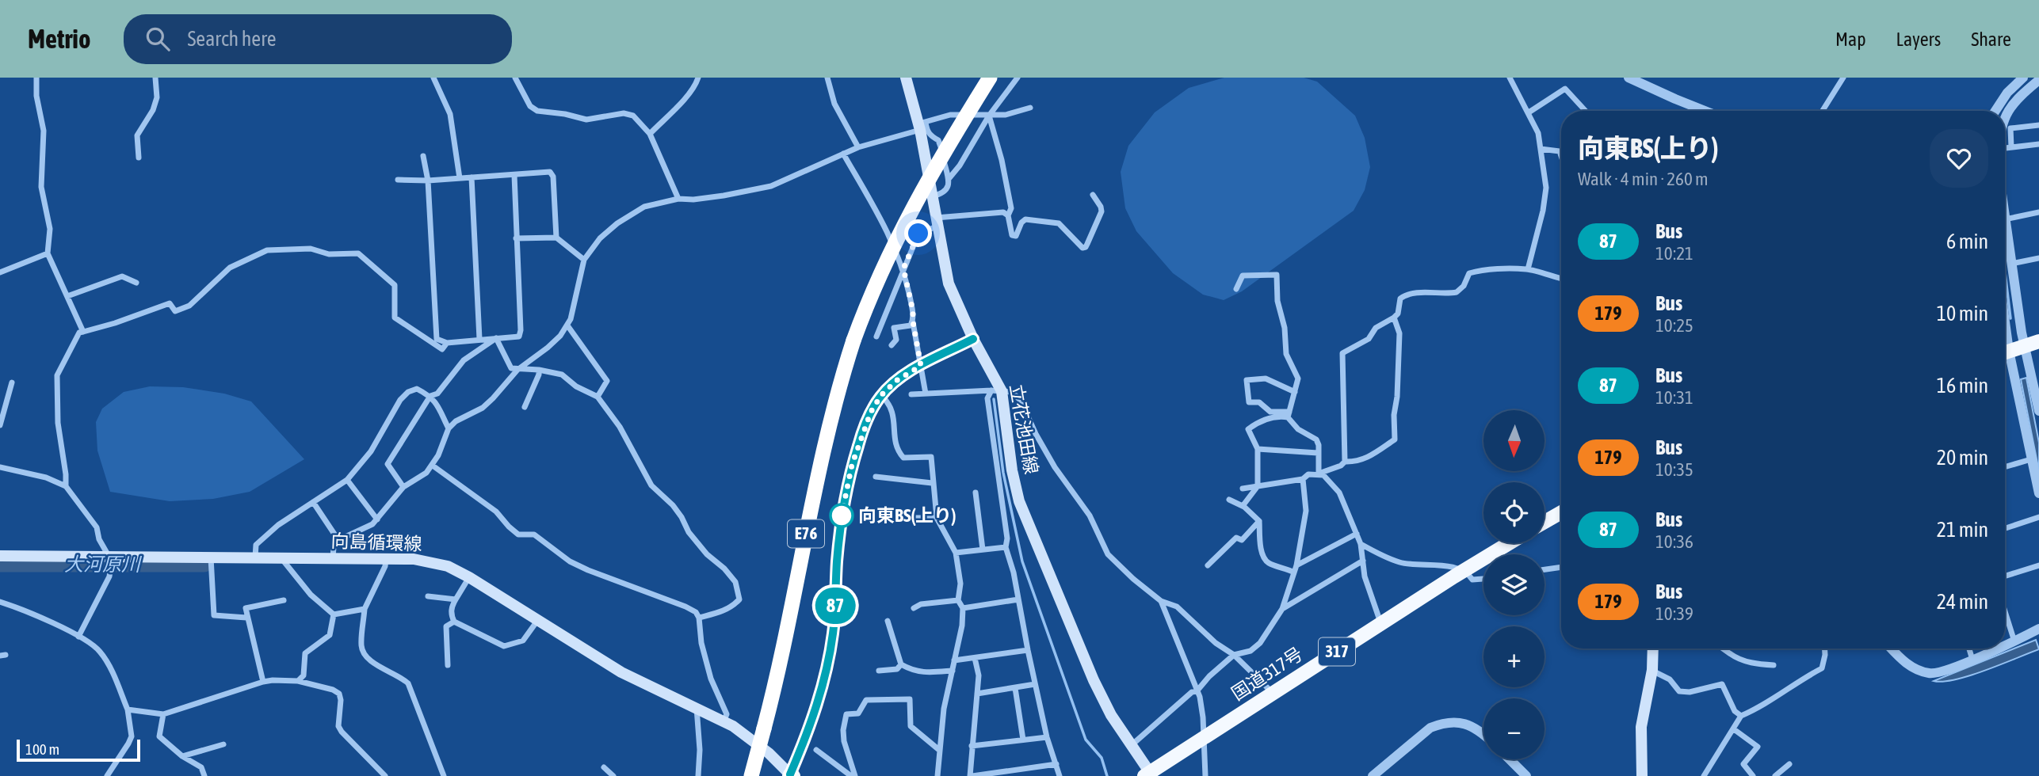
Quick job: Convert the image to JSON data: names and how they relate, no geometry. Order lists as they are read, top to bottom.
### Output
{
  "streets": {
    "highway": ["E76", "317", "国道317号"],
    "main road": ["立花池田線", "向島循環線"]
  },
  "crossings": [
    ["立花池田線", "国道317号"]
  ],
  "water": ["大河原川"],
  "places": ["向東BS(上り)"],
  "lines": ["bus line 87"],
  "scale_bar": "100 m",
  "north": "bottom",
  "page": {
    "header": "Metrio",
    "search": "Search here",
    "nav": ["Map", "Layers", "Share"],
    "on_map": "87",
    "heading": ["向東BS(上り)", "Walk · 4 min · 260 m"],
    "list": [
      {
        "mark": "87",
        "name": "Bus",
        "note": "10:21",
        "value": "6 min"
      },
      {
        "mark": "179",
        "name": "Bus",
        "note": "10:25",
        "value": "10 min"
      },
      {
        "mark": "87",
        "name": "Bus",
        "note": "10:31",
        "value": "16 min"
      },
      {
        "mark": "179",
        "name": "Bus",
        "note": "10:35",
        "value": "20 min"
      },
      {
        "mark": "87",
        "name": "Bus",
        "note": "10:36",
        "value": "21 min"
      },
      {
        "mark": "179",
        "name": "Bus",
        "note": "10:39",
        "value": "24 min"
      }
    ],
    "map_buttons": ["+", "−"],
    "scale": "100 m"
  }
}
